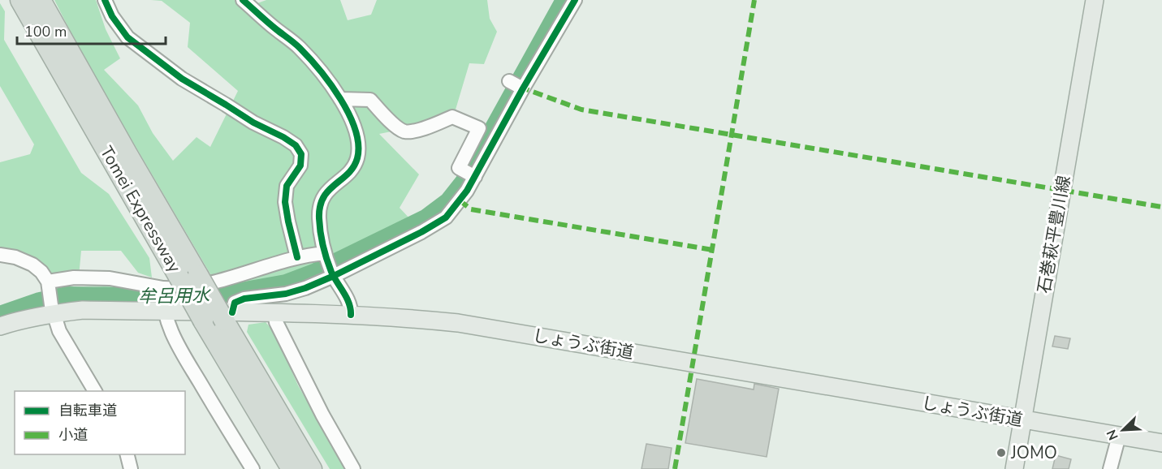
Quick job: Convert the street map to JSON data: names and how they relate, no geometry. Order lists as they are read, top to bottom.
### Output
{
  "streets": {
    "highway": ["Tomei Expressway"],
    "main road": ["石巻萩平豊川線", "しょうぶ街道"]
  },
  "crossings": [
    ["Tomei Expressway", "しょうぶ街道"],
    ["石巻萩平豊川線", "しょうぶ街道"]
  ],
  "water": ["牟呂用水"],
  "places": ["JOMO"],
  "legend": ["自転車道", "小道"],
  "scale_bar": "100 m",
  "north": "bottom left"
}
